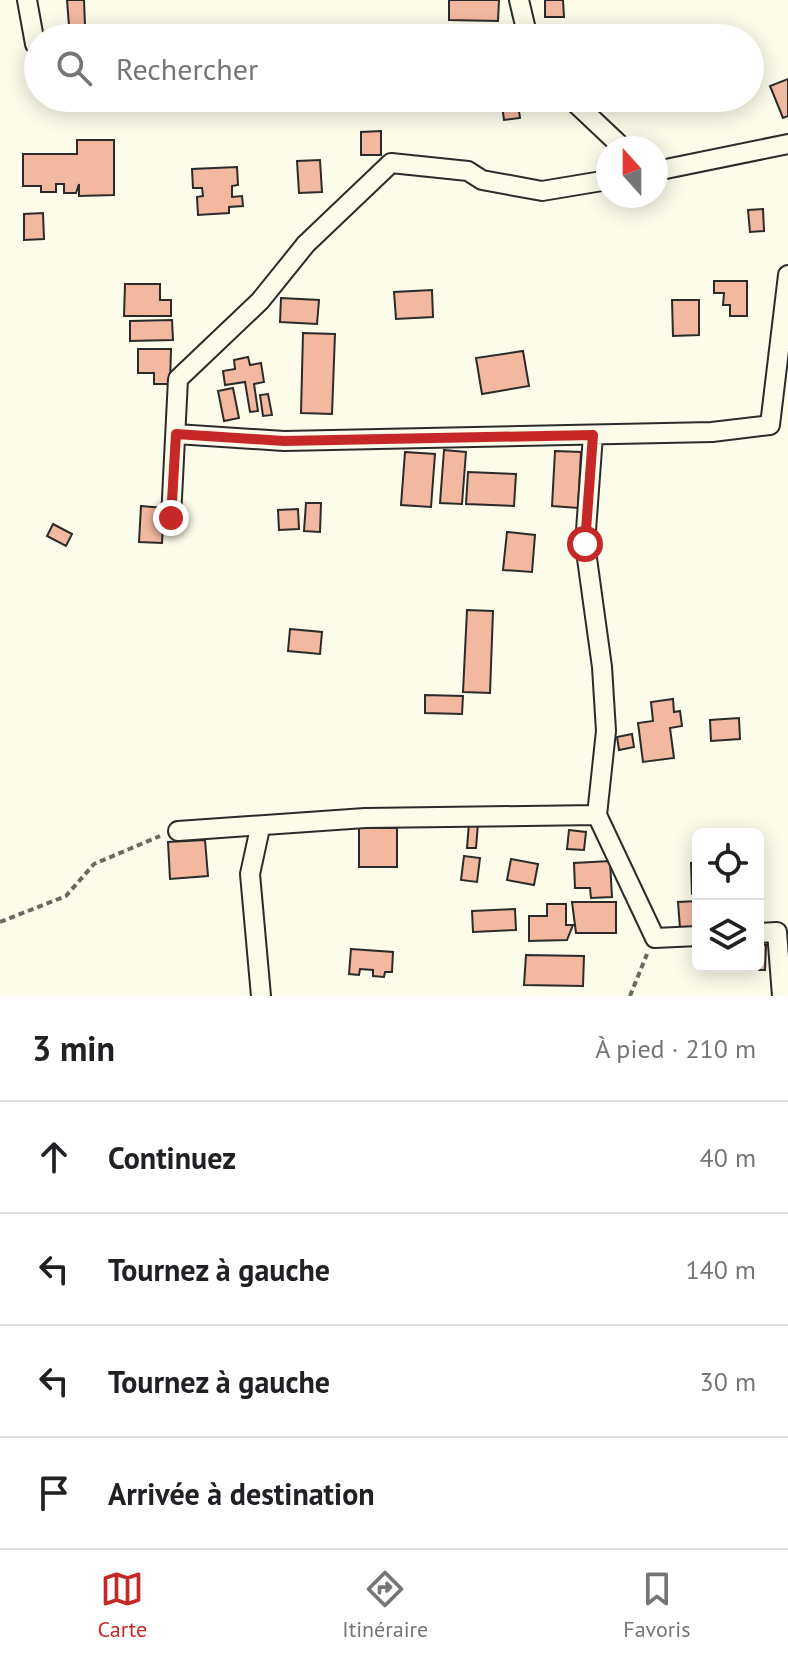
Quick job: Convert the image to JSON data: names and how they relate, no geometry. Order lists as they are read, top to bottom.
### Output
{
  "north": "top",
  "page": {
    "search": "Rechercher",
    "heading": ["3 min", "À pied · 210 m"],
    "list": [
      ["Continuez", "40 m"],
      ["Tournez à gauche", "140 m"],
      ["Tournez à gauche", "30 m"],
      "Arrivée à destination"
    ],
    "nav": ["Carte", "Itinéraire", "Favoris"]
  }
}
